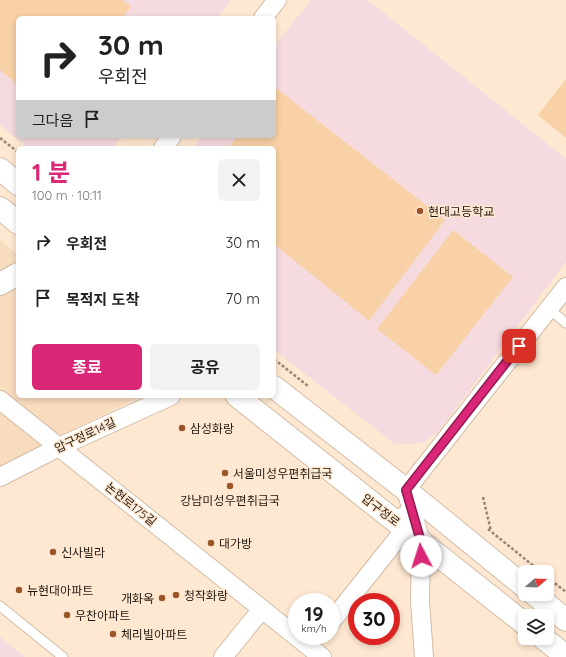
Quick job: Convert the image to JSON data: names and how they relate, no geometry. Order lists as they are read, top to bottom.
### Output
{
  "streets": {
    "main road": ["압구정로"],
    "street": ["압구정로14길", "논현로175길"]
  },
  "crossings": [
    ["압구정로14길", "논현로175길"]
  ],
  "places": [
    "현대고등학교",
    "삼성화랑",
    "서울미성우편취급국",
    "강남미성우편취급국",
    "대가방",
    "신사빌라",
    "뉴현대아파트",
    "청작화랑",
    "개화옥",
    "우찬아파트",
    "체리빌아파트"
  ],
  "north": "right",
  "page": {
    "turn": ["30 m", "우회전"],
    "then": "그다음",
    "heading": ["1 분", "100 m · 10:11"],
    "list": [
      {
        "name": "우회전",
        "value": "30 m"
      },
      {
        "name": "목적지 도착",
        "value": "70 m"
      }
    ],
    "buttons": ["종료", "공유"],
    "speed": "19 km/h",
    "limit": "30"
  }
}
